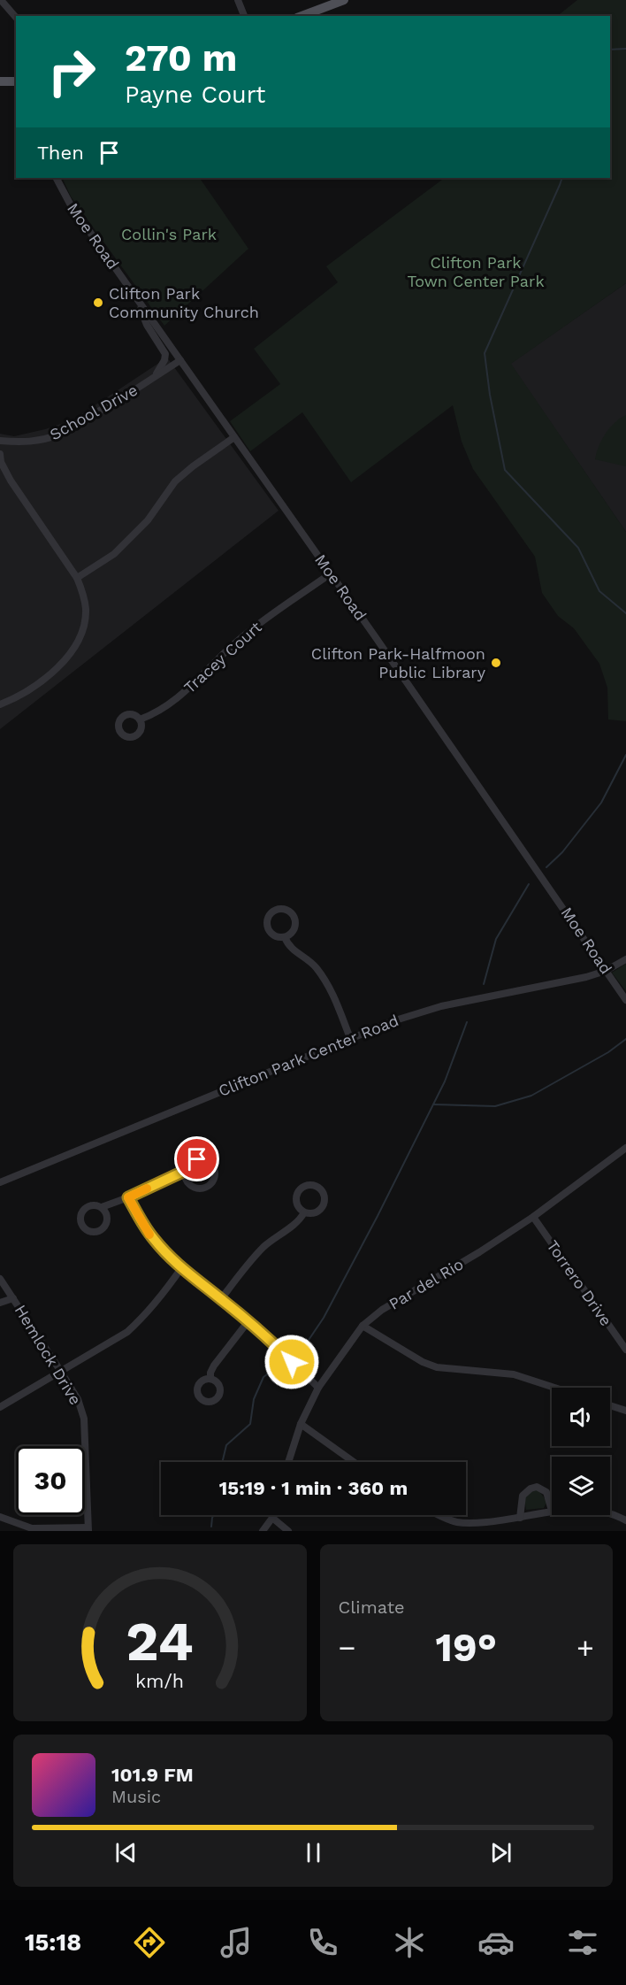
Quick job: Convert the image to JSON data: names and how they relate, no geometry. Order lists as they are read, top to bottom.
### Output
{
  "streets": {
    "street": [
      "Moe Road",
      "School Drive",
      "Tracey Court",
      "Clifton Park Center Road",
      "Torrero Drive",
      "Par del Rio",
      "Hemlock Drive"
    ]
  },
  "crossings": [
    ["Moe Road", "School Drive"],
    ["Moe Road", "Tracey Court"],
    ["Moe Road", "Clifton Park Center Road"],
    ["Torrero Drive", "Par del Rio"]
  ],
  "parks": ["Collin's Park", "Clifton Park Town Center Park"],
  "places": ["Clifton Park Community Church", "Clifton Park-Halfmoon Public Library"],
  "page": {
    "turn": ["270 m", "Payne Court"],
    "then": "Then",
    "limit": "30",
    "trip": "15:19 · 1 min · 360 m",
    "tile": "Climate",
    "heat": ["−", "19°", "+"],
    "song": ["101.9 FM", "Music"],
    "tabs": "15:18",
    "gauge": ["24", "km/h"]
  }
}
